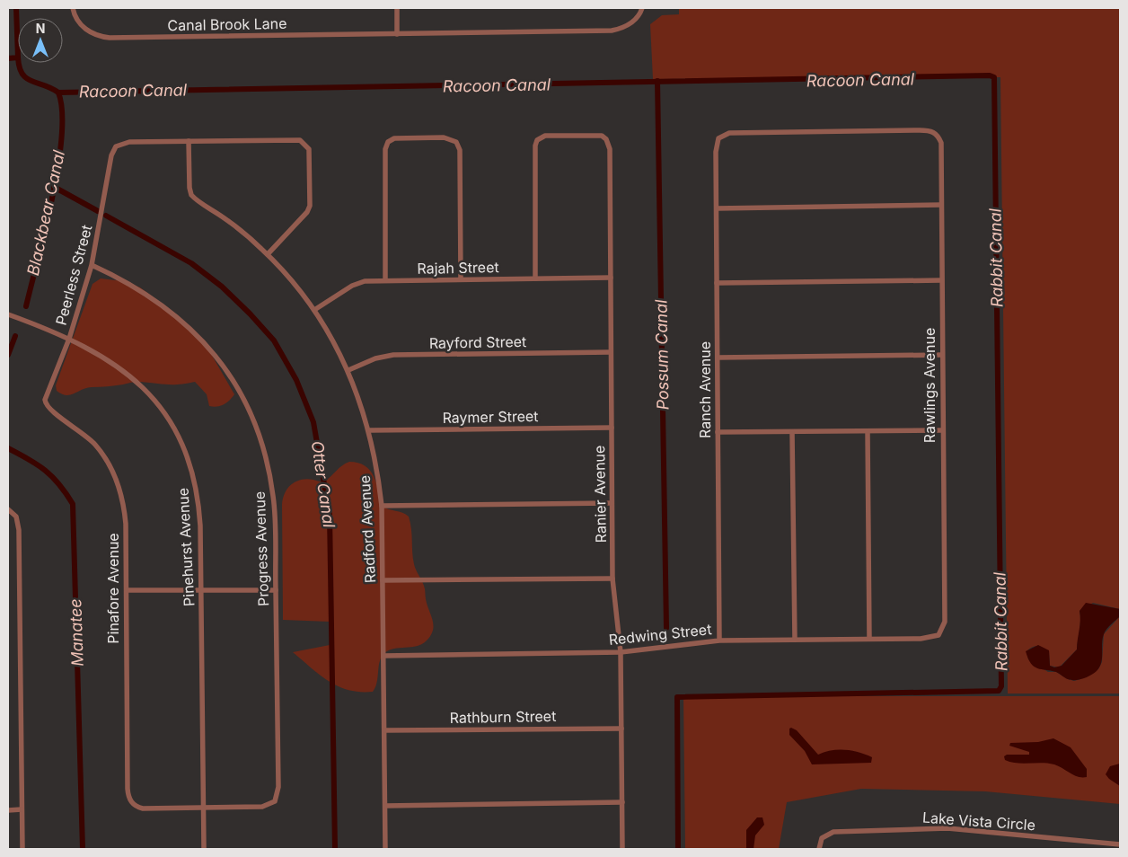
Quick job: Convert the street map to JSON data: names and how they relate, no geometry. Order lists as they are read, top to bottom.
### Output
{
  "streets": {
    "street": [
      "Canal Brook Lane",
      "Rajah Street",
      "Peerless Street",
      "Rayford Street",
      "Rawlings Avenue",
      "Ranch Avenue",
      "Raymer Street",
      "Ranier Avenue",
      "Radford Avenue",
      "Pinehurst Avenue",
      "Progress Avenue",
      "Pinafore Avenue",
      "Redwing Street",
      "Rathburn Street",
      "Lake Vista Circle"
    ]
  },
  "crossings": [
    ["Rajah Street", "Ranier Avenue"],
    ["Rajah Street", "Radford Avenue"],
    ["Peerless Street", "Radford Avenue"],
    ["Peerless Street", "Pinehurst Avenue"],
    ["Peerless Street", "Progress Avenue"],
    ["Peerless Street", "Pinafore Avenue"],
    ["Rayford Street", "Ranier Avenue"],
    ["Rayford Street", "Radford Avenue"],
    ["Rawlings Avenue", "Ranch Avenue"],
    ["Rawlings Avenue", "Redwing Street"],
    ["Ranch Avenue", "Redwing Street"],
    ["Raymer Street", "Ranier Avenue"],
    ["Raymer Street", "Radford Avenue"],
    ["Ranier Avenue", "Redwing Street"],
    ["Ranier Avenue", "Rathburn Street"],
    ["Radford Avenue", "Redwing Street"],
    ["Radford Avenue", "Rathburn Street"],
    ["Pinehurst Avenue", "Progress Avenue"],
    ["Pinehurst Avenue", "Pinafore Avenue"],
    ["Progress Avenue", "Pinafore Avenue"]
  ],
  "water": [
    "Racoon Canal",
    "Blackbear Canal",
    "Rabbit Canal",
    "Possum Canal",
    "Otter Canal",
    "Manatee"
  ],
  "north": "top"
}
